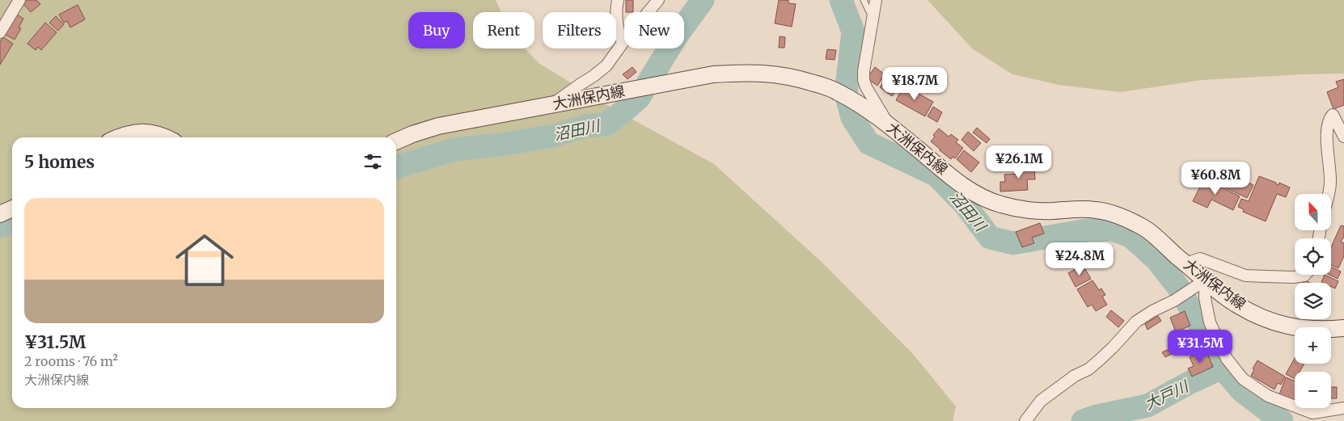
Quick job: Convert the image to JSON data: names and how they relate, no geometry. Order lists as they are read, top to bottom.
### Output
{
  "streets": {
    "main road": ["大洲保内線"]
  },
  "water": ["沼田川", "大戸川"],
  "north": "top",
  "page": {
    "chip": [
      "Buy",
      "Rent",
      "Filters",
      "New"
    ],
    "price": [
      "¥18.7M",
      "¥26.1M",
      "¥60.8M",
      "¥24.8M",
      "¥31.5M"
    ],
    "heading": "5 homes",
    "list": [
      {
        "name": "¥31.5M",
        "note": "2 rooms · 76 m² · 大洲保内線"
      }
    ],
    "map_buttons": ["+", "−"]
  }
}
